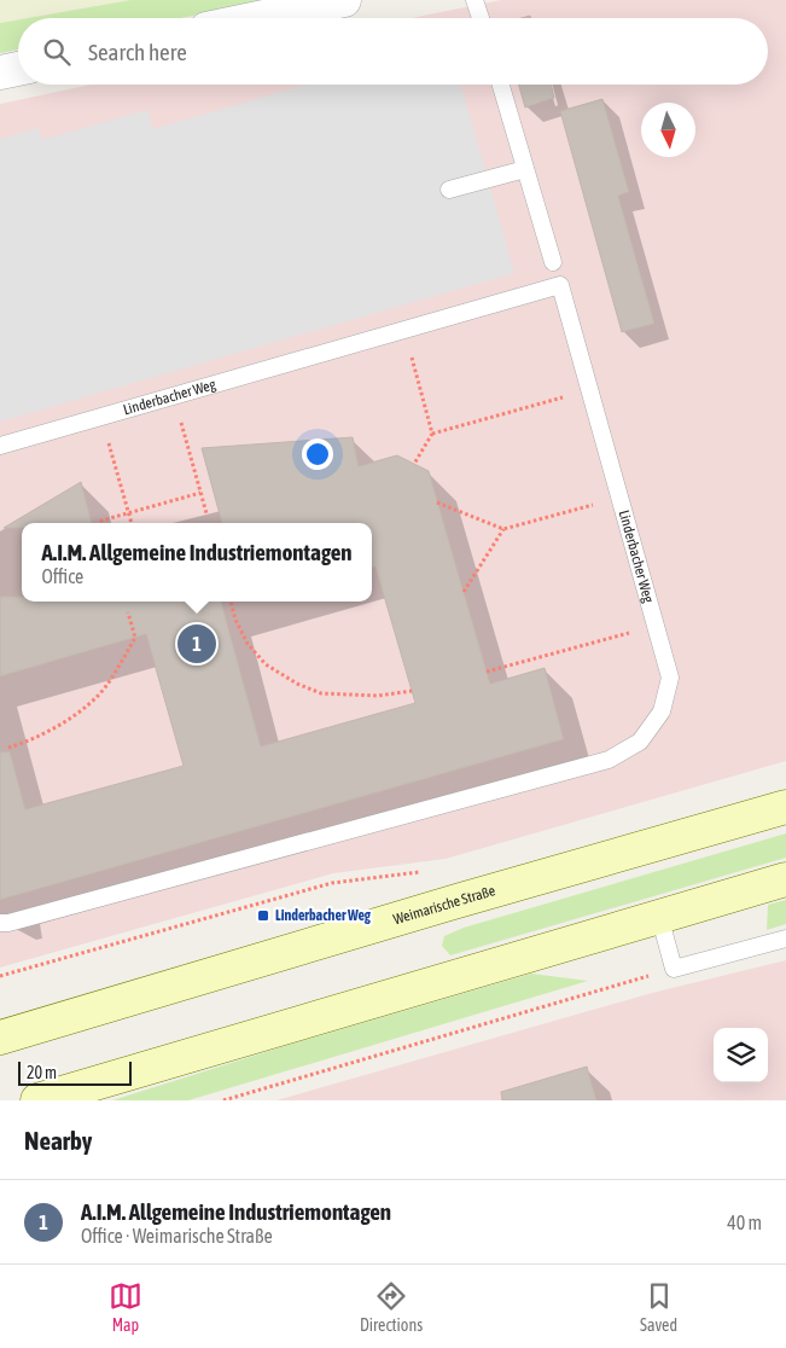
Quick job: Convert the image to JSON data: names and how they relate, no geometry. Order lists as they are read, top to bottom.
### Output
{
  "streets": {
    "main road": ["Weimarische Straße"],
    "lane": ["Linderbacher Weg"]
  },
  "places": {
    "transit": ["Linderbacher Weg"]
  },
  "scale_bar": "20 m",
  "north": "bottom",
  "page": {
    "search": "Search here",
    "popup": ["A.I.M. Allgemeine Industriemontagen", "Office"],
    "pins": "1",
    "scale": "20 m",
    "heading": "Nearby",
    "list": [
      {
        "mark": "1",
        "name": "A.I.M. Allgemeine Industriemontagen",
        "note": "Office · Weimarische Straße",
        "value": "40 m"
      }
    ],
    "nav": ["Map", "Directions", "Saved"]
  }
}
